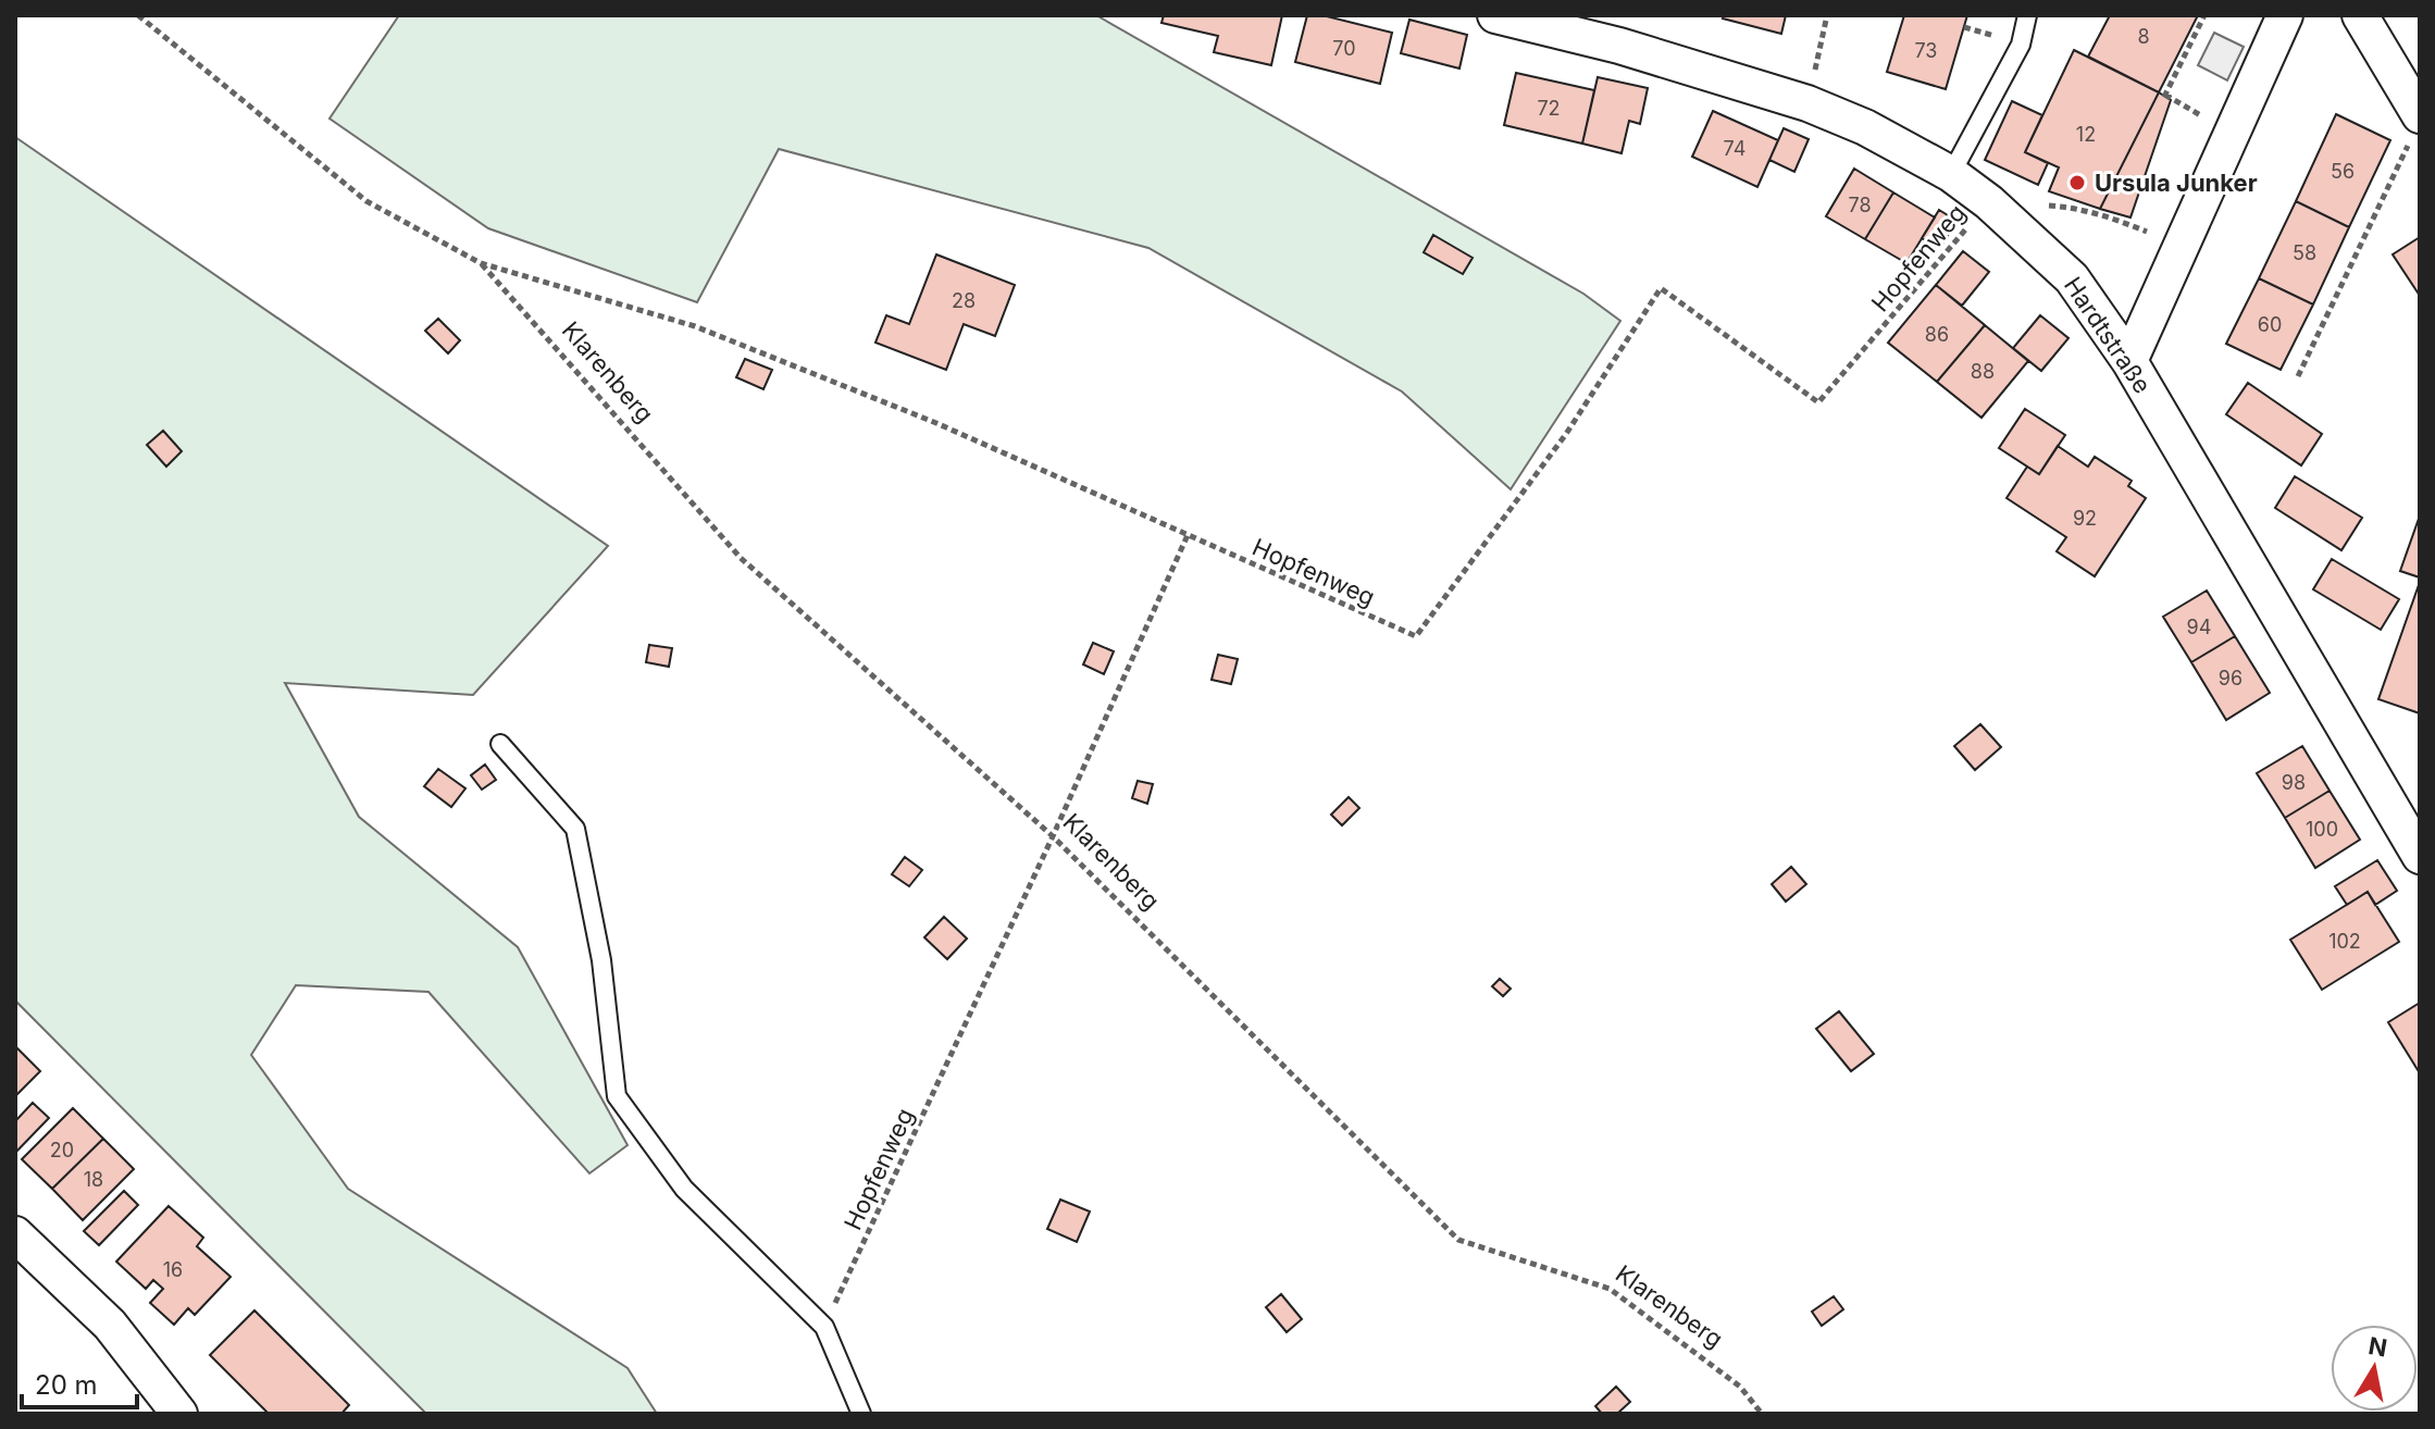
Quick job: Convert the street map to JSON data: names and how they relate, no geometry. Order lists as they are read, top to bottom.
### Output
{
  "streets": {
    "street": ["Hardtstraße"],
    "path": ["Hopfenweg", "Klarenberg"]
  },
  "crossings": [
    ["Hopfenweg", "Hardtstraße"],
    ["Hopfenweg", "Klarenberg"]
  ],
  "places": ["Ursula Junker"],
  "house_numbers": [
    "8",
    "70",
    "73",
    "72",
    "12",
    "74",
    "56",
    "78",
    "58",
    "28",
    "60",
    "86",
    "88",
    "92",
    "94",
    "96",
    "98",
    "100",
    "102",
    "20",
    "18",
    "16"
  ],
  "scale_bar": "20 m",
  "north": "top"
}
